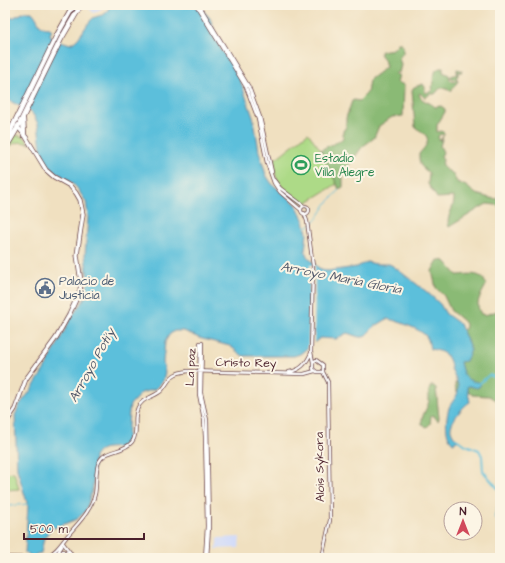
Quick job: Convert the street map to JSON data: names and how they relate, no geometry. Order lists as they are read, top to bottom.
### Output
{
  "streets": {
    "street": ["Cristo Rey", "La paz", "Alois Sykora"]
  },
  "crossings": [
    ["Cristo Rey", "La paz"]
  ],
  "water": ["Arroyo María Gloria", "Arroyo Poti'y"],
  "places": {
    "sports": ["Estadio Villa Alegre"],
    "public building": ["Palacio de Justicia"]
  },
  "scale_bar": "500 m",
  "north": "top"
}
